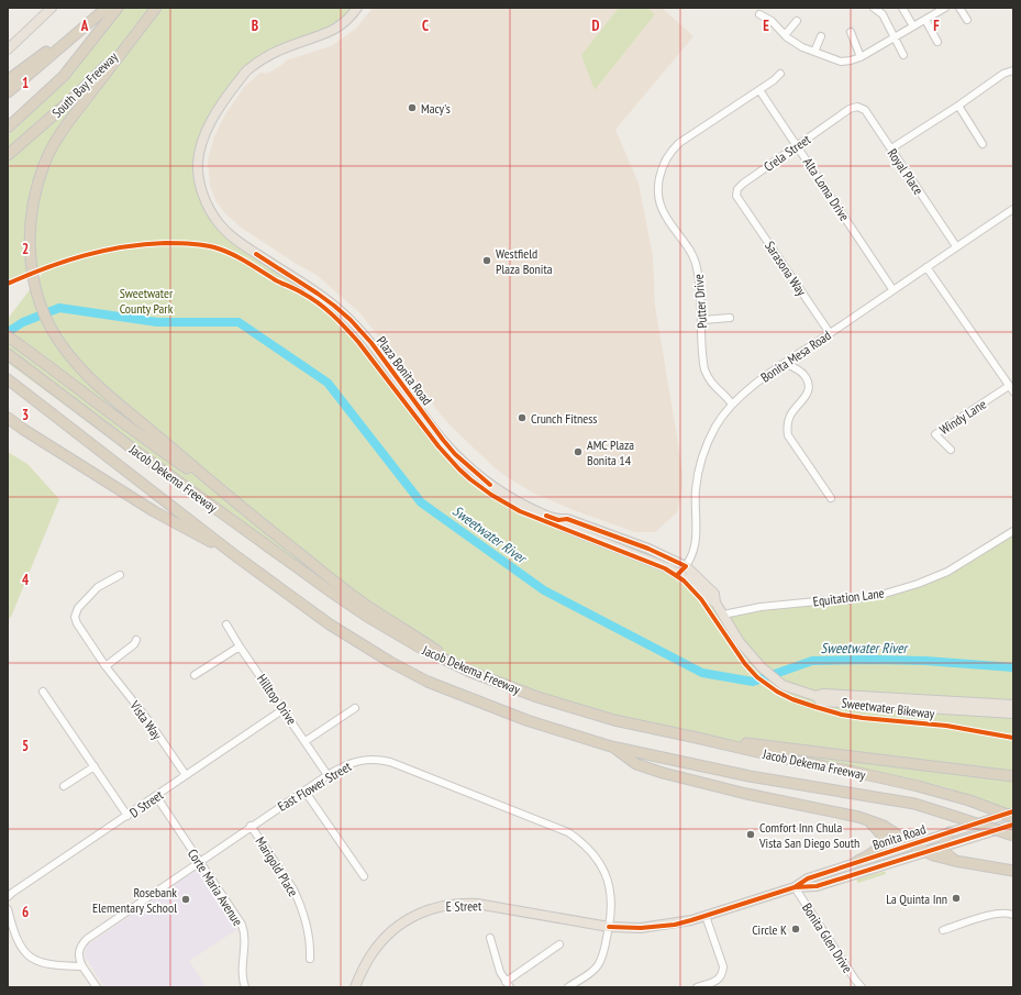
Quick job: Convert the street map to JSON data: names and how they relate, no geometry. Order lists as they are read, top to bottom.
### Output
{
  "streets": {
    "highway": ["South Bay Freeway", "Jacob Dekema Freeway"],
    "main road": ["Plaza Bonita Road", "Bonita Road", "E Street"],
    "street": [
      "Crela Street",
      "Royal Place",
      "Alta Loma Drive",
      "Sarasona Way",
      "Putter Drive",
      "Bonita Mesa Road",
      "Windy Lane",
      "Equitation Lane",
      "Hilltop Drive",
      "Vista Way",
      "East Flower Street",
      "D Street",
      "Marigold Place",
      "Corte Maria Avenue",
      "Bonita Glen Drive"
    ],
    "cycle path": ["Sweetwater Bikeway"]
  },
  "crossings": [
    ["Crela Street", "Royal Place"],
    ["Crela Street", "Alta Loma Drive"],
    ["Crela Street", "Sarasona Way"],
    ["Royal Place", "Bonita Mesa Road"],
    ["Alta Loma Drive", "Putter Drive"],
    ["Alta Loma Drive", "Bonita Mesa Road"],
    ["Sarasona Way", "Bonita Mesa Road"],
    ["Putter Drive", "Bonita Mesa Road"],
    ["Bonita Mesa Road", "Plaza Bonita Road"],
    ["Plaza Bonita Road", "Equitation Lane"],
    ["Hilltop Drive", "East Flower Street"],
    ["Hilltop Drive", "D Street"],
    ["Vista Way", "D Street"],
    ["East Flower Street", "Bonita Road"],
    ["East Flower Street", "Marigold Place"],
    ["East Flower Street", "Corte Maria Avenue"],
    ["East Flower Street", "E Street"],
    ["D Street", "Corte Maria Avenue"],
    ["Bonita Road", "E Street"],
    ["Bonita Road", "Bonita Glen Drive"]
  ],
  "water": ["Sweetwater River"],
  "parks": ["Sweetwater County Park"],
  "places": [
    "Macy's",
    "Westfield Plaza Bonita",
    "Crunch Fitness",
    "AMC Plaza Bonita 14",
    "Comfort Inn Chula Vista San Diego South",
    "La Quinta Inn",
    "Rosebank Elementary School",
    "Circle K"
  ],
  "grid": {
    "columns": [
      "A",
      "B",
      "C",
      "D",
      "E",
      "F"
    ],
    "rows": [
      "1",
      "2",
      "3",
      "4",
      "5",
      "6"
    ]
  }
}
